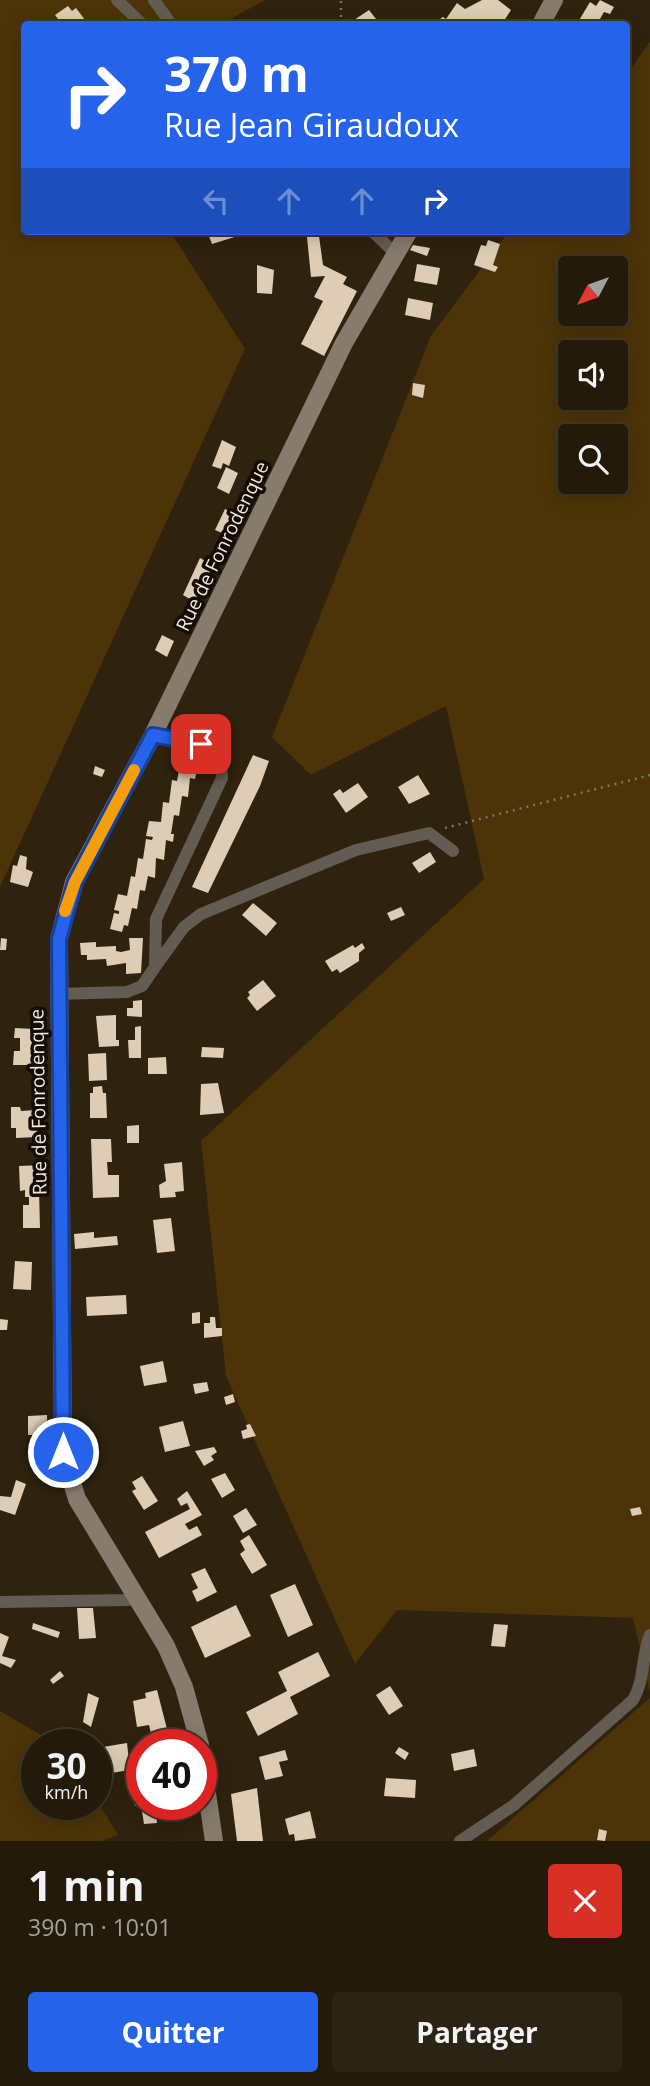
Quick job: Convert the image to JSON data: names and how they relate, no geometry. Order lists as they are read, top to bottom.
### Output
{
  "streets": {
    "street": ["Rue de Fonrodenque"]
  },
  "north": "bottom left",
  "page": {
    "turn": ["370 m", "Rue Jean Giraudoux"],
    "speed": "30 km/h",
    "limit": "40",
    "heading": ["1 min", "390 m · 10:01"],
    "buttons": ["Quitter", "Partager"]
  }
}
